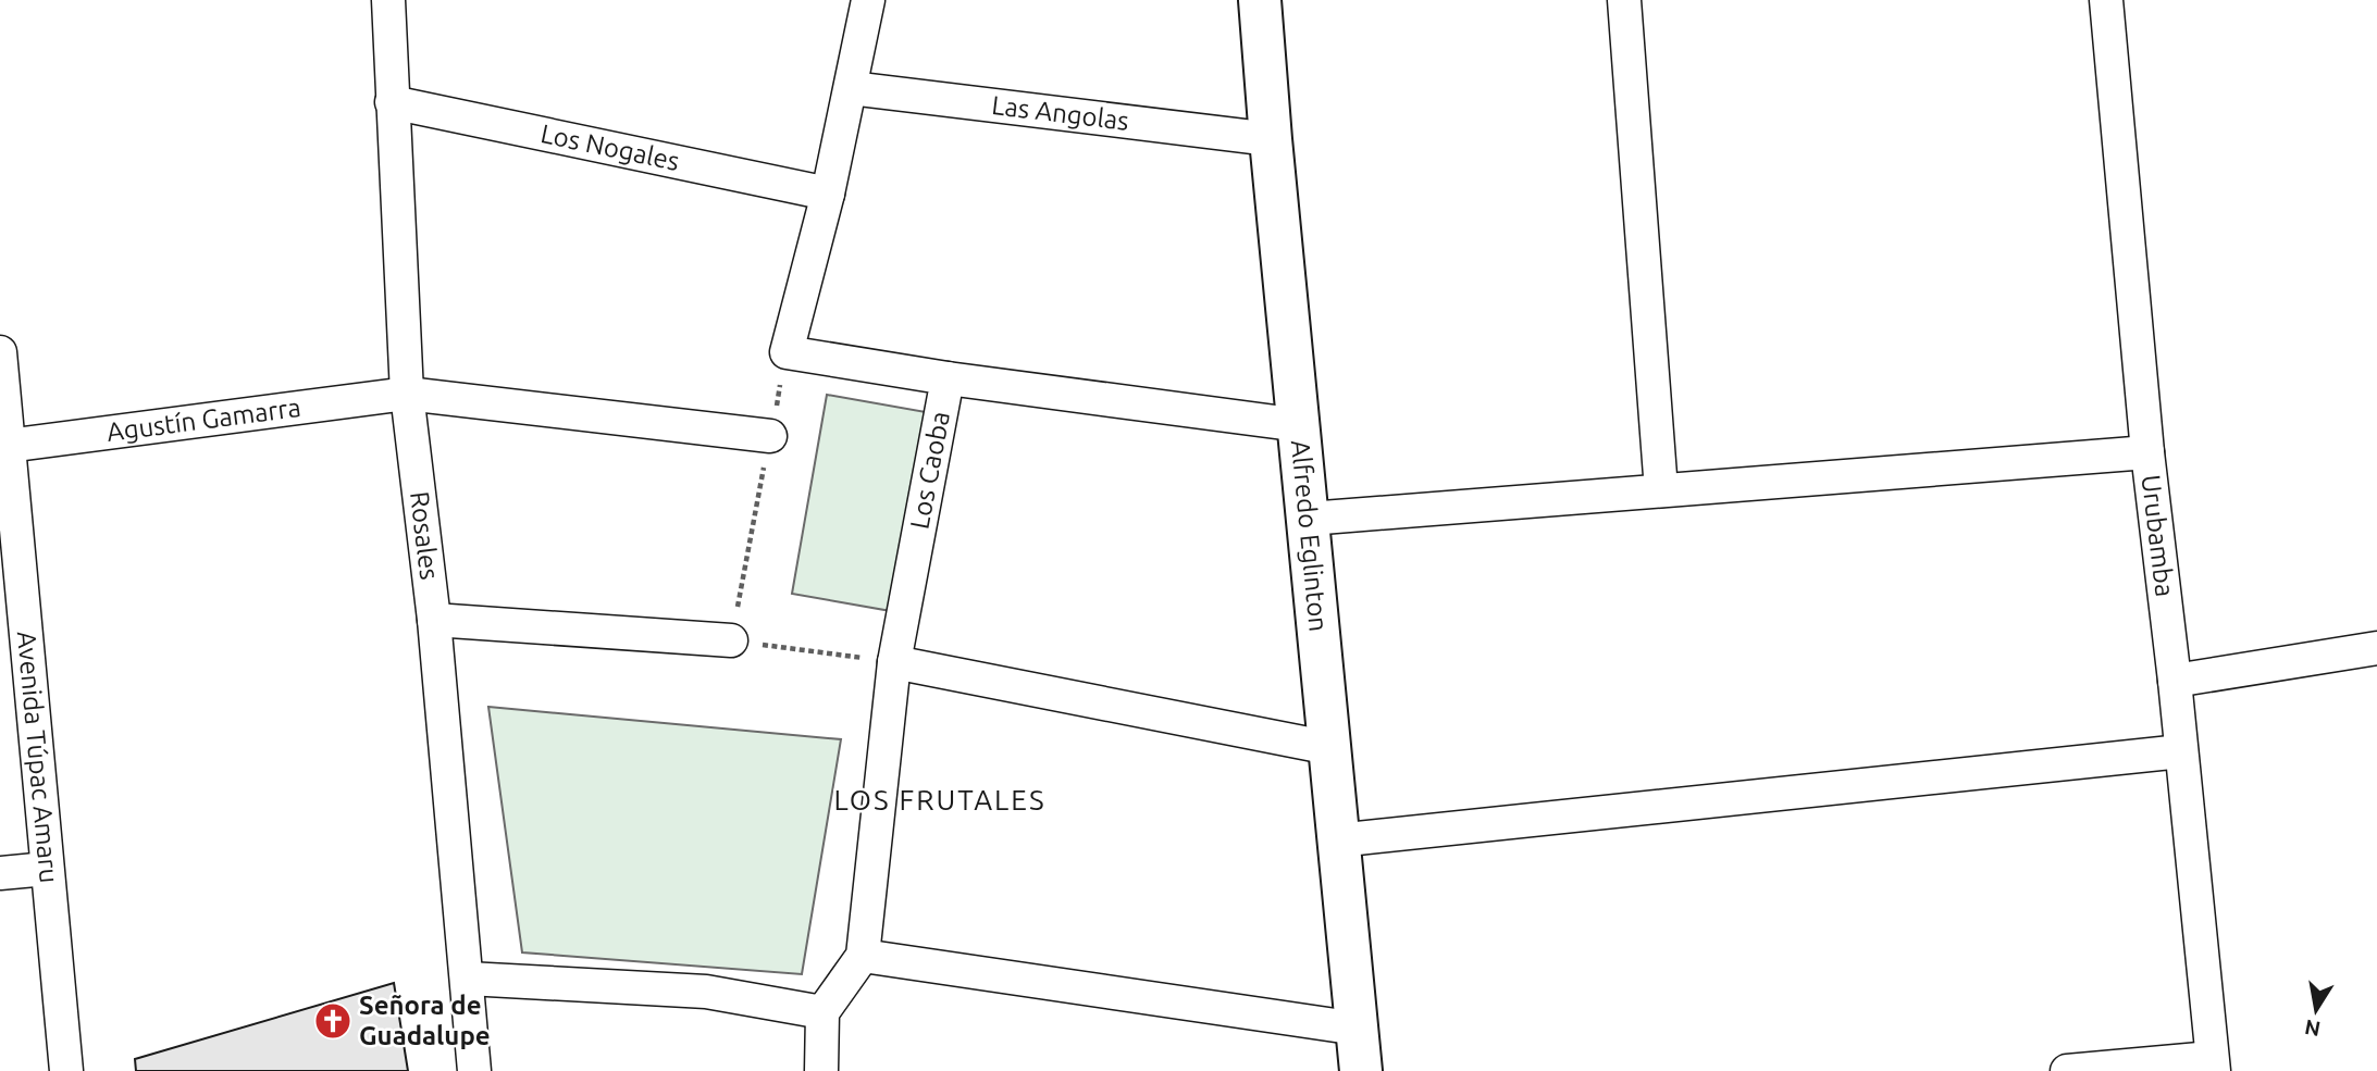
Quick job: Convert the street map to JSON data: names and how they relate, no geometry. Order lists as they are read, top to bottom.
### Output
{
  "streets": {
    "main road": ["Alfredo Eglinton"],
    "street": [
      "Las Angolas",
      "Los Nogales",
      "Agustín Gamarra",
      "Los Caoba",
      "Rosales",
      "Urubamba",
      "Avenida Túpac Amaru"
    ]
  },
  "crossings": [
    ["Las Angolas", "Alfredo Eglinton"],
    ["Los Nogales", "Rosales"],
    ["Agustín Gamarra", "Rosales"],
    ["Agustín Gamarra", "Avenida Túpac Amaru"]
  ],
  "districts": ["LOS FRUTALES"],
  "places": {
    "church": ["Señora de Guadalupe"]
  },
  "north": "bottom"
}
